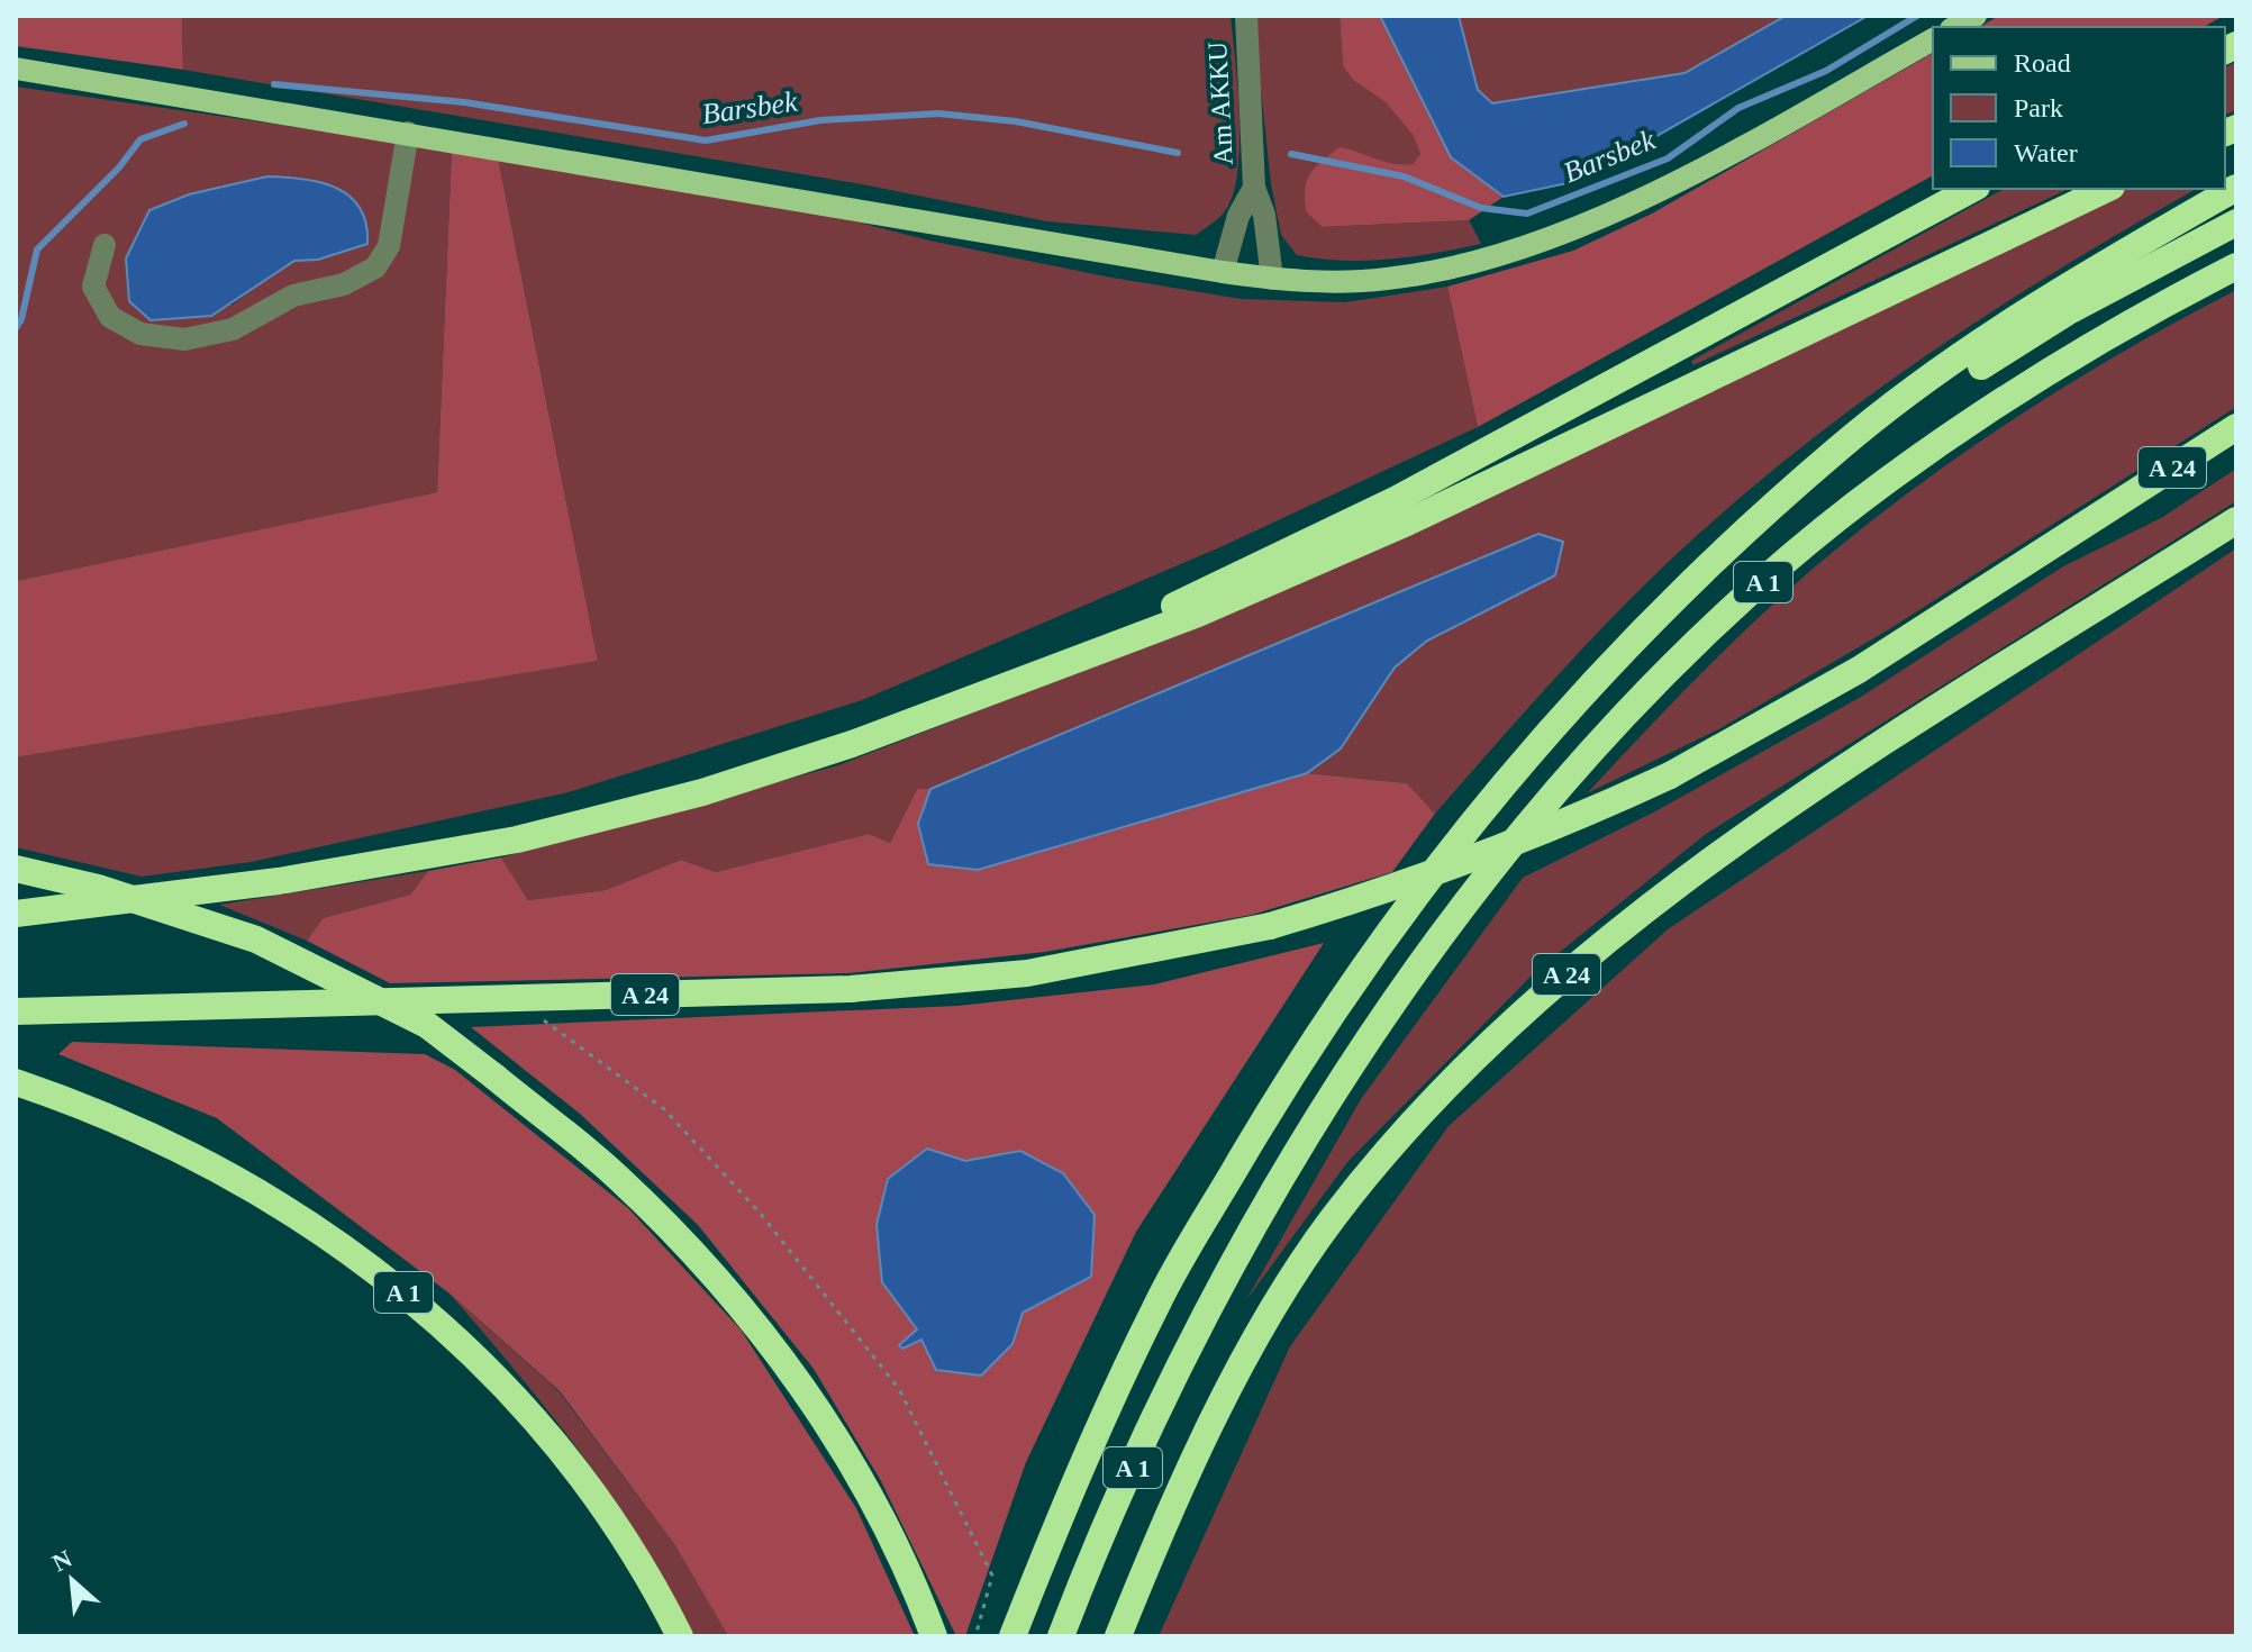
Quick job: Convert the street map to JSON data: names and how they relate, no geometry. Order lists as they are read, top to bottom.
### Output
{
  "streets": {
    "highway": ["A 24", "A 1"],
    "street": ["Am AKKU"]
  },
  "water": ["Barsbek"],
  "legend": ["Road", "Park", "Water"],
  "north": "top left"
}
